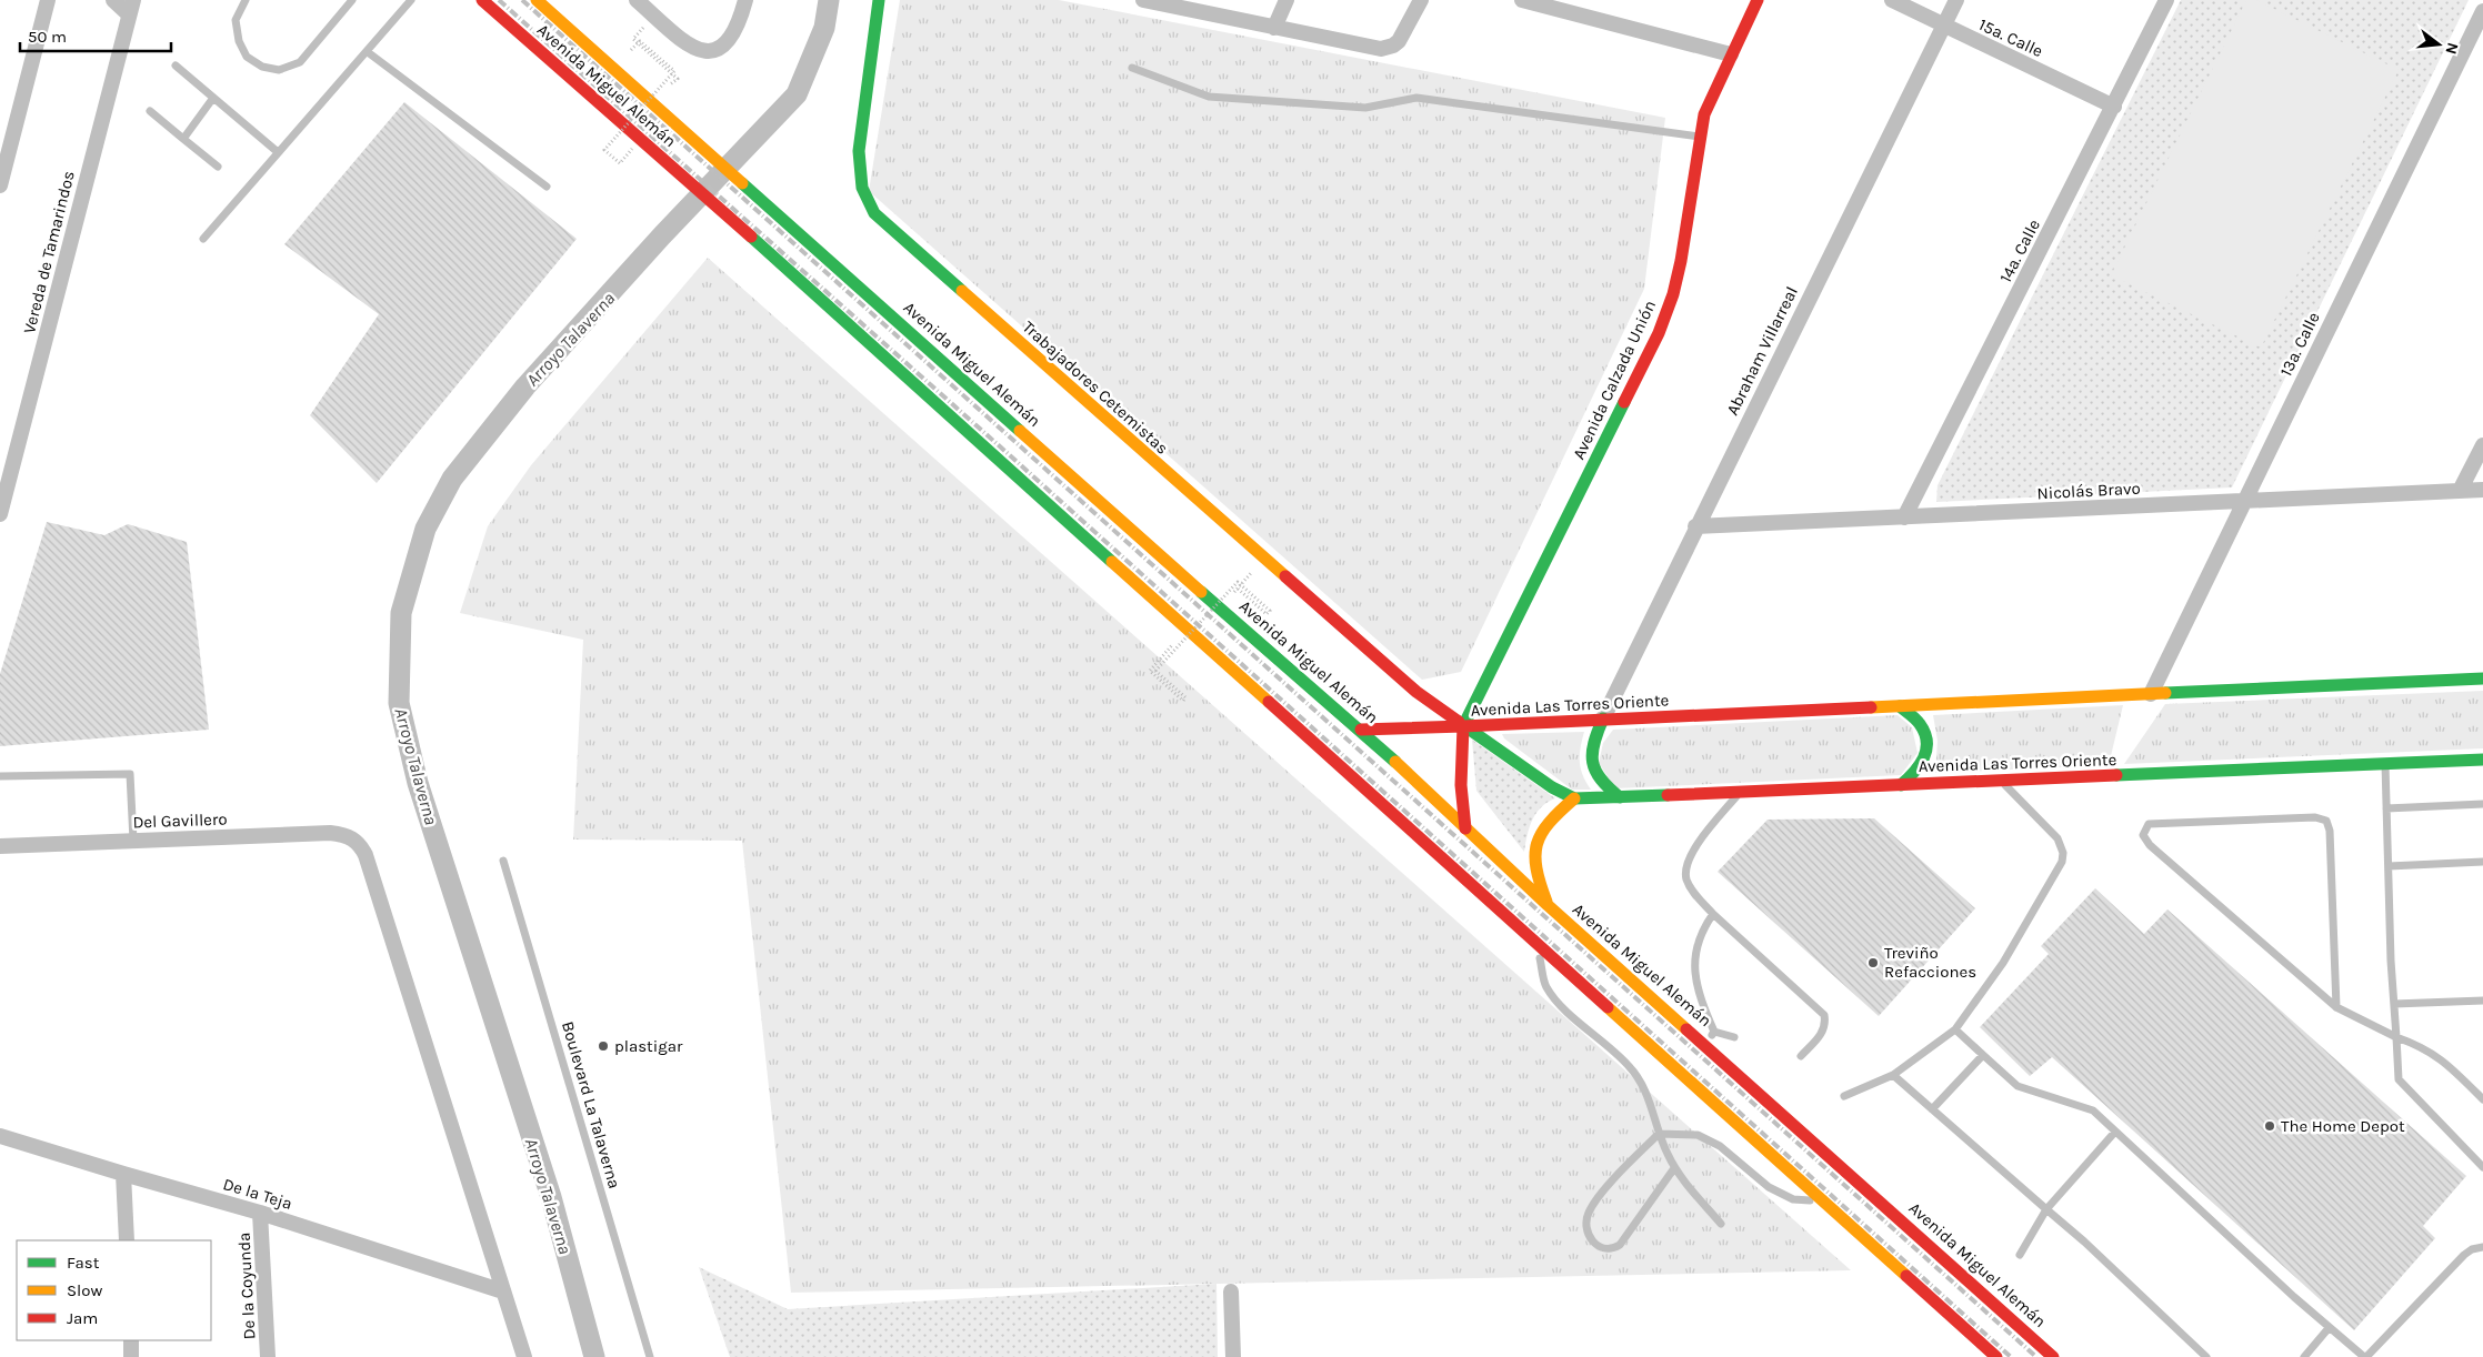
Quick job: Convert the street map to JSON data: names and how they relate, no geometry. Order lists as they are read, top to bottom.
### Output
{
  "streets": {
    "main road": [
      "Avenida Miguel Alemán",
      "Avenida Calzada Unión",
      "Trabajadores Cetemistas",
      "Avenida Las Torres Oriente"
    ],
    "street": [
      "15a. Calle",
      "14a. Calle",
      "Vereda de Tamarindos",
      "13a. Calle",
      "Abraham Villarreal",
      "Nicolás Bravo",
      "Del Gavillero",
      "De la Teja",
      "De la Coyunda"
    ],
    "lane": ["Boulevard La Talaverna"]
  },
  "crossings": [
    ["15a. Calle", "14a. Calle"],
    ["15a. Calle", "Abraham Villarreal"],
    ["14a. Calle", "Nicolás Bravo"],
    ["13a. Calle", "Nicolás Bravo"],
    ["13a. Calle", "Avenida Las Torres Oriente"],
    ["Abraham Villarreal", "Nicolás Bravo"],
    ["Abraham Villarreal", "Avenida Las Torres Oriente"],
    ["Avenida Calzada Unión", "Trabajadores Cetemistas"],
    ["Avenida Calzada Unión", "Avenida Las Torres Oriente"],
    ["Trabajadores Cetemistas", "Avenida Las Torres Oriente"],
    ["Del Gavillero", "De la Teja"],
    ["De la Teja", "De la Coyunda"]
  ],
  "water": ["Arroyo Talaverna"],
  "places": ["Treviño Refacciones", "plastigar", "The Home Depot"],
  "legend": ["Fast", "Slow", "Jam"],
  "scale_bar": "50 m",
  "north": "right"
}
